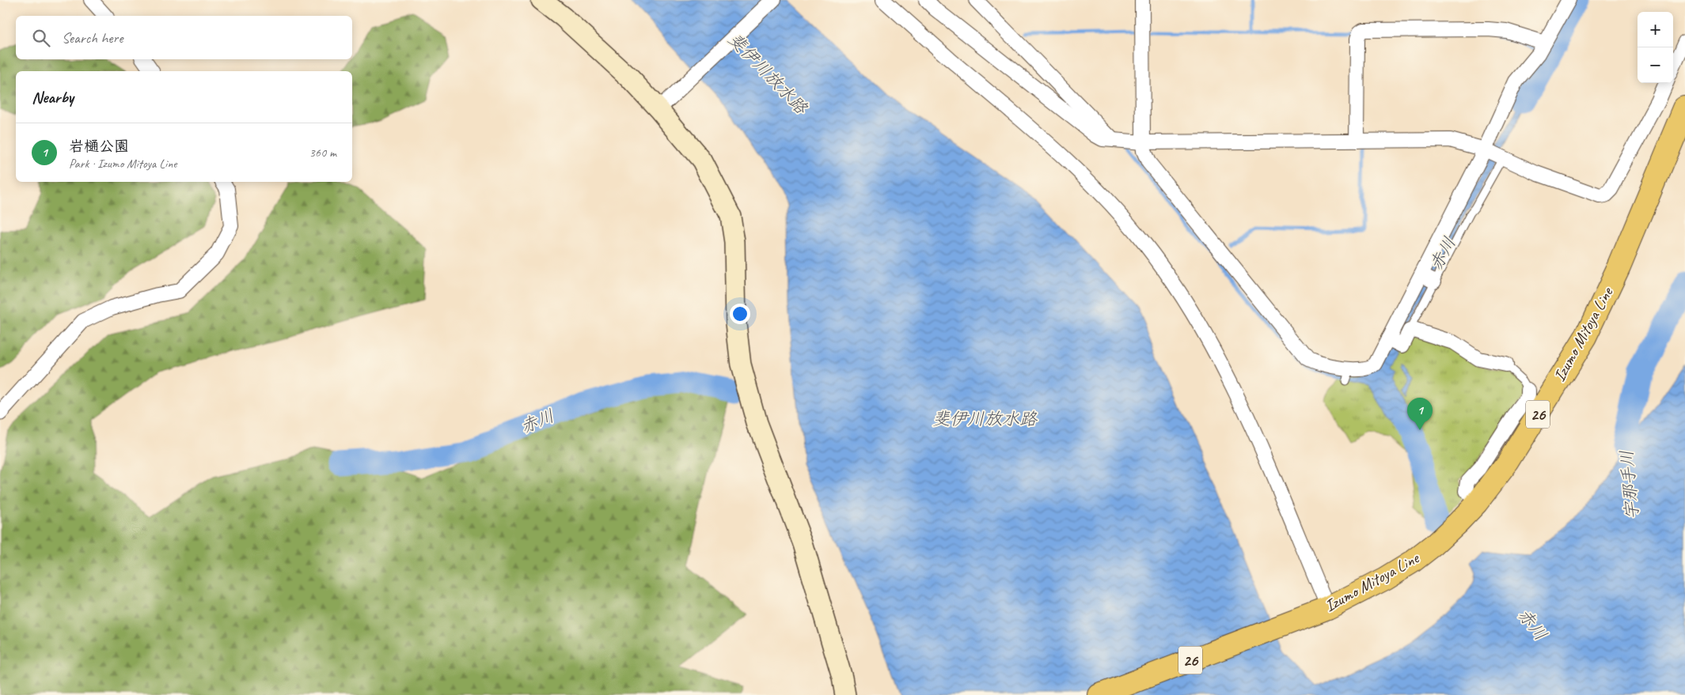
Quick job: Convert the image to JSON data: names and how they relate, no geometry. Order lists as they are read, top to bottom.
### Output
{
  "streets": {
    "main road": ["Izumo Mitoya Line", "26"]
  },
  "water": ["斐伊川放水路", "赤川", "宇那手川"],
  "page": {
    "map_buttons": ["+", "−"],
    "search": "Search here",
    "heading": "Nearby",
    "list": [
      {
        "mark": "1",
        "name": "岩樋公園",
        "note": "Park · Izumo Mitoya Line",
        "value": "360 m"
      }
    ],
    "pins": "1"
  }
}
